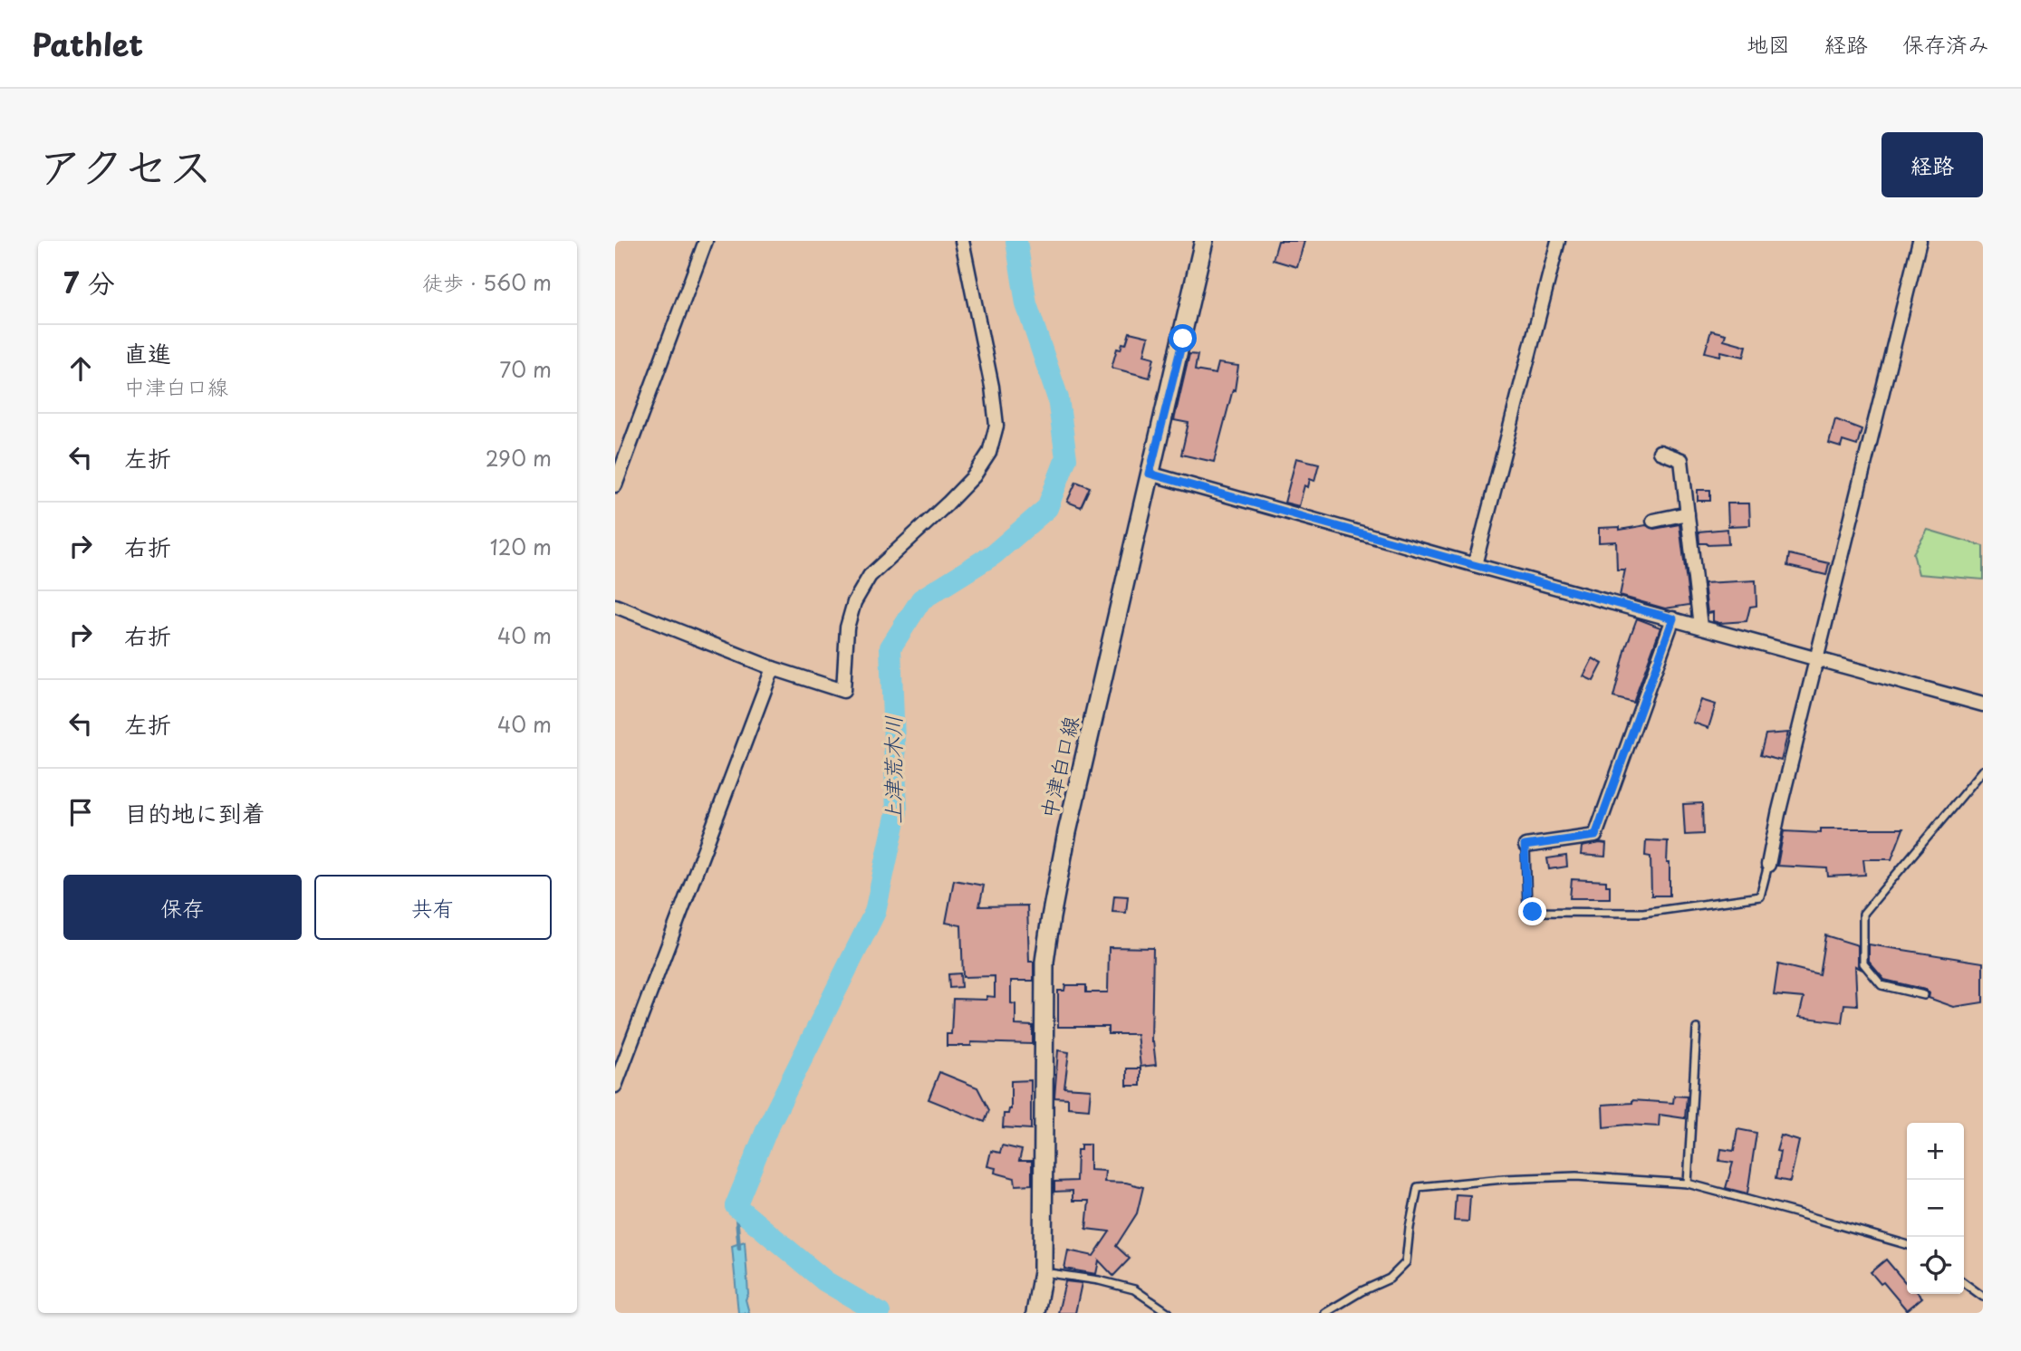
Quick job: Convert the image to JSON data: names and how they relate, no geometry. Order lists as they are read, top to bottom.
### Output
{
  "streets": {
    "main road": ["中津白口線"]
  },
  "water": ["上津荒木川"],
  "page": {
    "header": "Pathlet",
    "nav": ["地図", "経路", "保存済み"],
    "title": "アクセス",
    "buttons": [
      "経路",
      ["保存", "共有"]
    ],
    "heading": ["7 分", "徒歩 · 560 m"],
    "list": [
      ["直進", "中津白口線", "70 m"],
      ["左折", "290 m"],
      ["右折", "120 m"],
      ["右折", "40 m"],
      ["左折", "40 m"],
      "目的地に到着"
    ],
    "map_buttons": ["+", "−"]
  }
}
